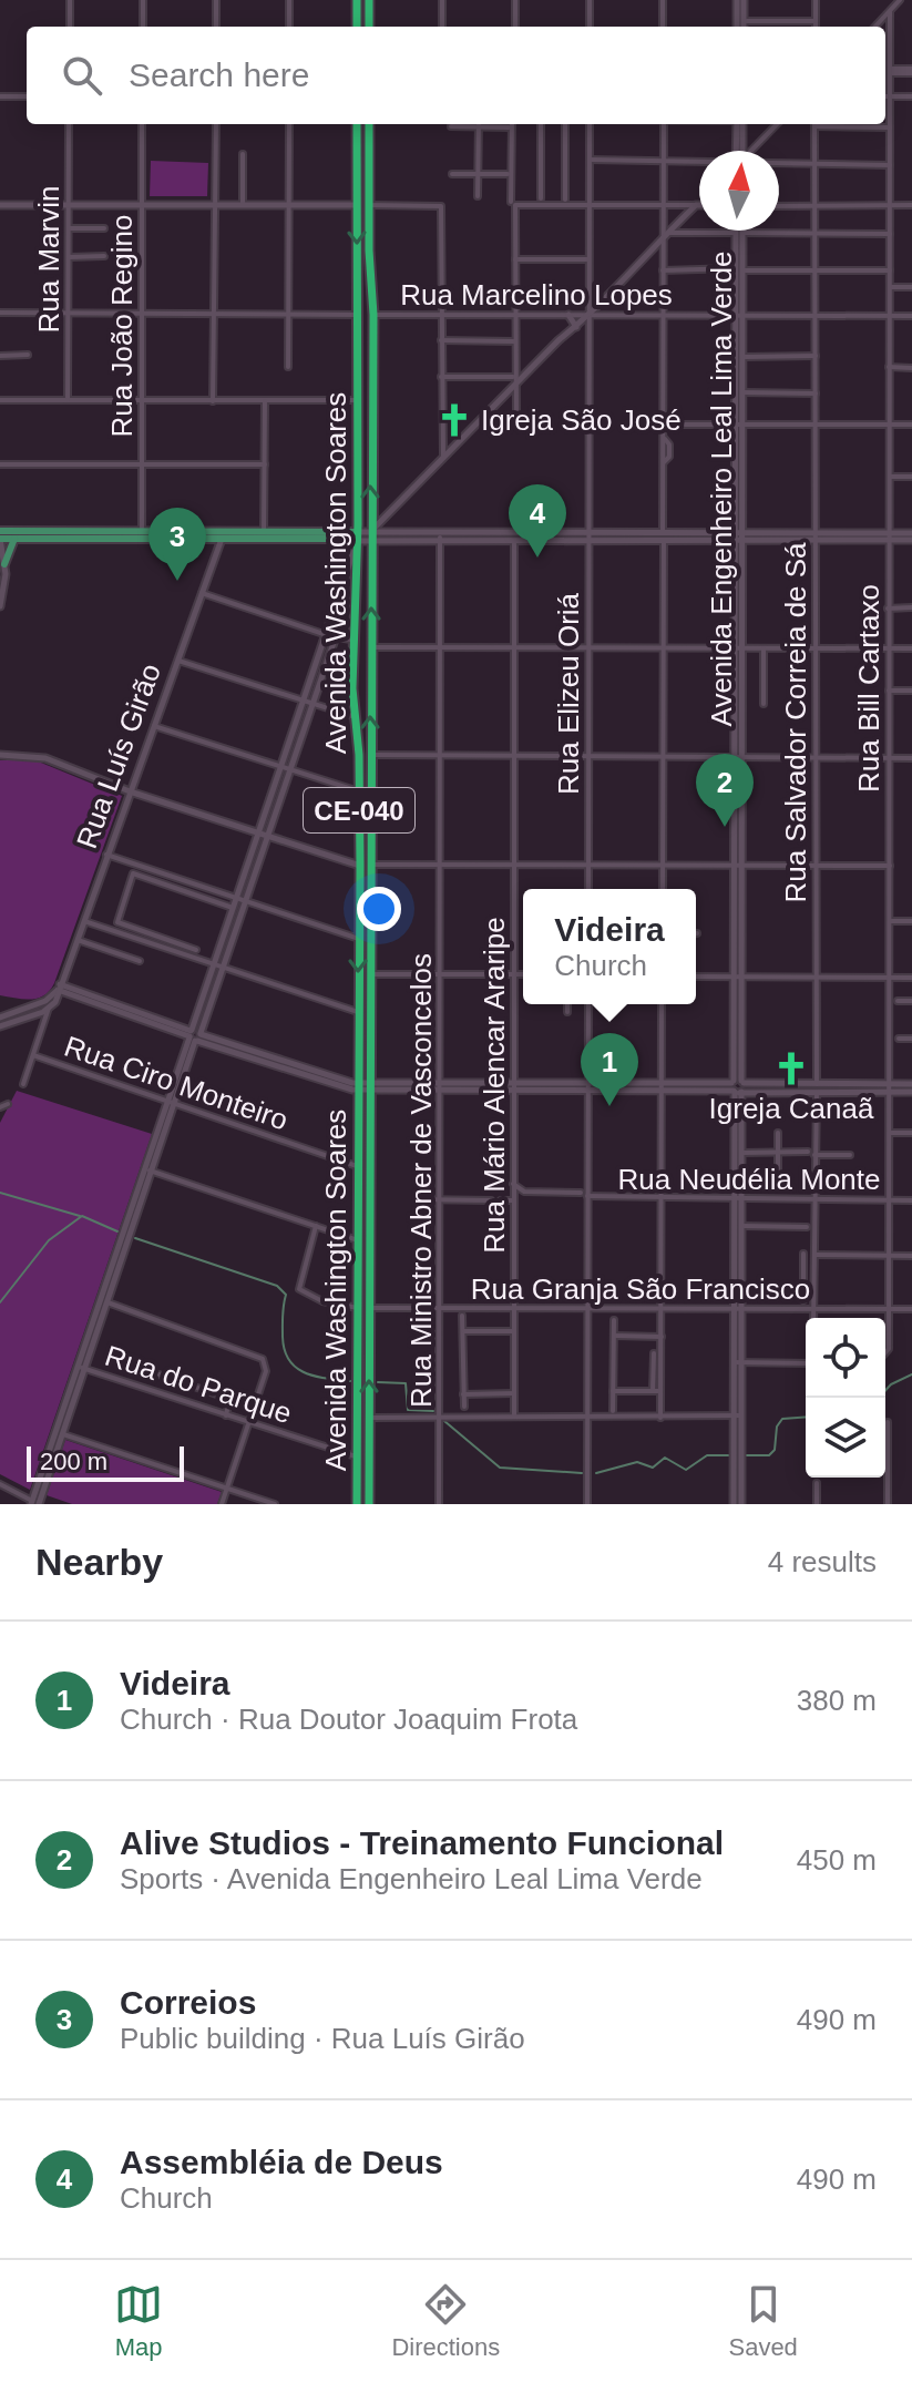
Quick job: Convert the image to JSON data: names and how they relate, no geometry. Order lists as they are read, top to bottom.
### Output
{
  "streets": {
    "highway": ["Avenida Washington Soares", "CE-040"],
    "main road": ["Avenida Engenheiro Leal Lima Verde", "Rua Luís Girão"],
    "street": [
      "Rua Marvin",
      "Rua Marcelino Lopes",
      "Rua João Regino",
      "Rua Bill Cartaxo",
      "Rua Elizeu Oriá",
      "Rua Salvador Correia de Sá",
      "Rua Ciro Monteiro",
      "Rua Mário Alencar Araripe",
      "Rua Neudélia Monte",
      "Rua Ministro Abner de Vasconcelos",
      "Rua Granja São Francisco",
      "Rua do Parque"
    ]
  },
  "crossings": [
    ["Rua Marcelino Lopes", "Avenida Engenheiro Leal Lima Verde"],
    ["Rua Marcelino Lopes", "Avenida Washington Soares"],
    ["Rua Marcelino Lopes", "Rua Bill Cartaxo"],
    ["Rua Marcelino Lopes", "Rua Elizeu Oriá"],
    ["Rua Marcelino Lopes", "Rua Salvador Correia de Sá"],
    ["Avenida Engenheiro Leal Lima Verde", "Rua Neudélia Monte"],
    ["Avenida Engenheiro Leal Lima Verde", "Rua Granja São Francisco"],
    ["Avenida Washington Soares", "Rua Ciro Monteiro"],
    ["Avenida Washington Soares", "Rua Granja São Francisco"],
    ["Avenida Washington Soares", "Rua do Parque"],
    ["Rua Bill Cartaxo", "Rua Neudélia Monte"],
    ["Rua Bill Cartaxo", "Rua Granja São Francisco"],
    ["Rua Salvador Correia de Sá", "Rua Neudélia Monte"],
    ["Rua Salvador Correia de Sá", "Rua Granja São Francisco"],
    ["Rua Mário Alencar Araripe", "Rua Granja São Francisco"],
    ["Rua Ministro Abner de Vasconcelos", "Rua Granja São Francisco"]
  ],
  "places": {
    "church": ["Igreja São José", "Igreja Canaã"]
  },
  "scale_bar": "200 m",
  "north": "top",
  "page": {
    "search": "Search here",
    "pins": [
      "4",
      "3",
      "2",
      "1"
    ],
    "popup": ["Videira", "Church"],
    "scale": "200 m",
    "heading": ["Nearby", "4 results"],
    "list": [
      {
        "mark": "1",
        "name": "Videira",
        "note": "Church · Rua Doutor Joaquim Frota",
        "value": "380 m"
      },
      {
        "mark": "2",
        "name": "Alive Studios - Treinamento Funcional",
        "note": "Sports · Avenida Engenheiro Leal Lima Verde",
        "value": "450 m"
      },
      {
        "mark": "3",
        "name": "Correios",
        "note": "Public building · Rua Luís Girão",
        "value": "490 m"
      },
      {
        "mark": "4",
        "name": "Assembléia de Deus",
        "note": "Church",
        "value": "490 m"
      }
    ],
    "nav": ["Map", "Directions", "Saved"]
  }
}
